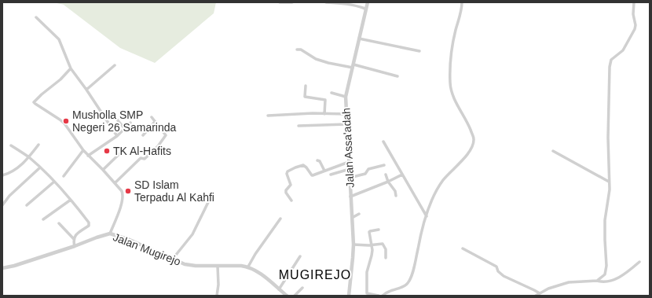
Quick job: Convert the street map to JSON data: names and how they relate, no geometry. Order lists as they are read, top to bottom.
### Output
{
  "streets": {
    "street": ["Jalan Assa'adah", "Jalan Mugirejo"]
  },
  "districts": ["MUGIREJO"],
  "places": ["Musholla SMP Negeri 26 Samarinda", "TK Al-Hafits", "SD Islam Terpadu Al Kahfi"]
}
